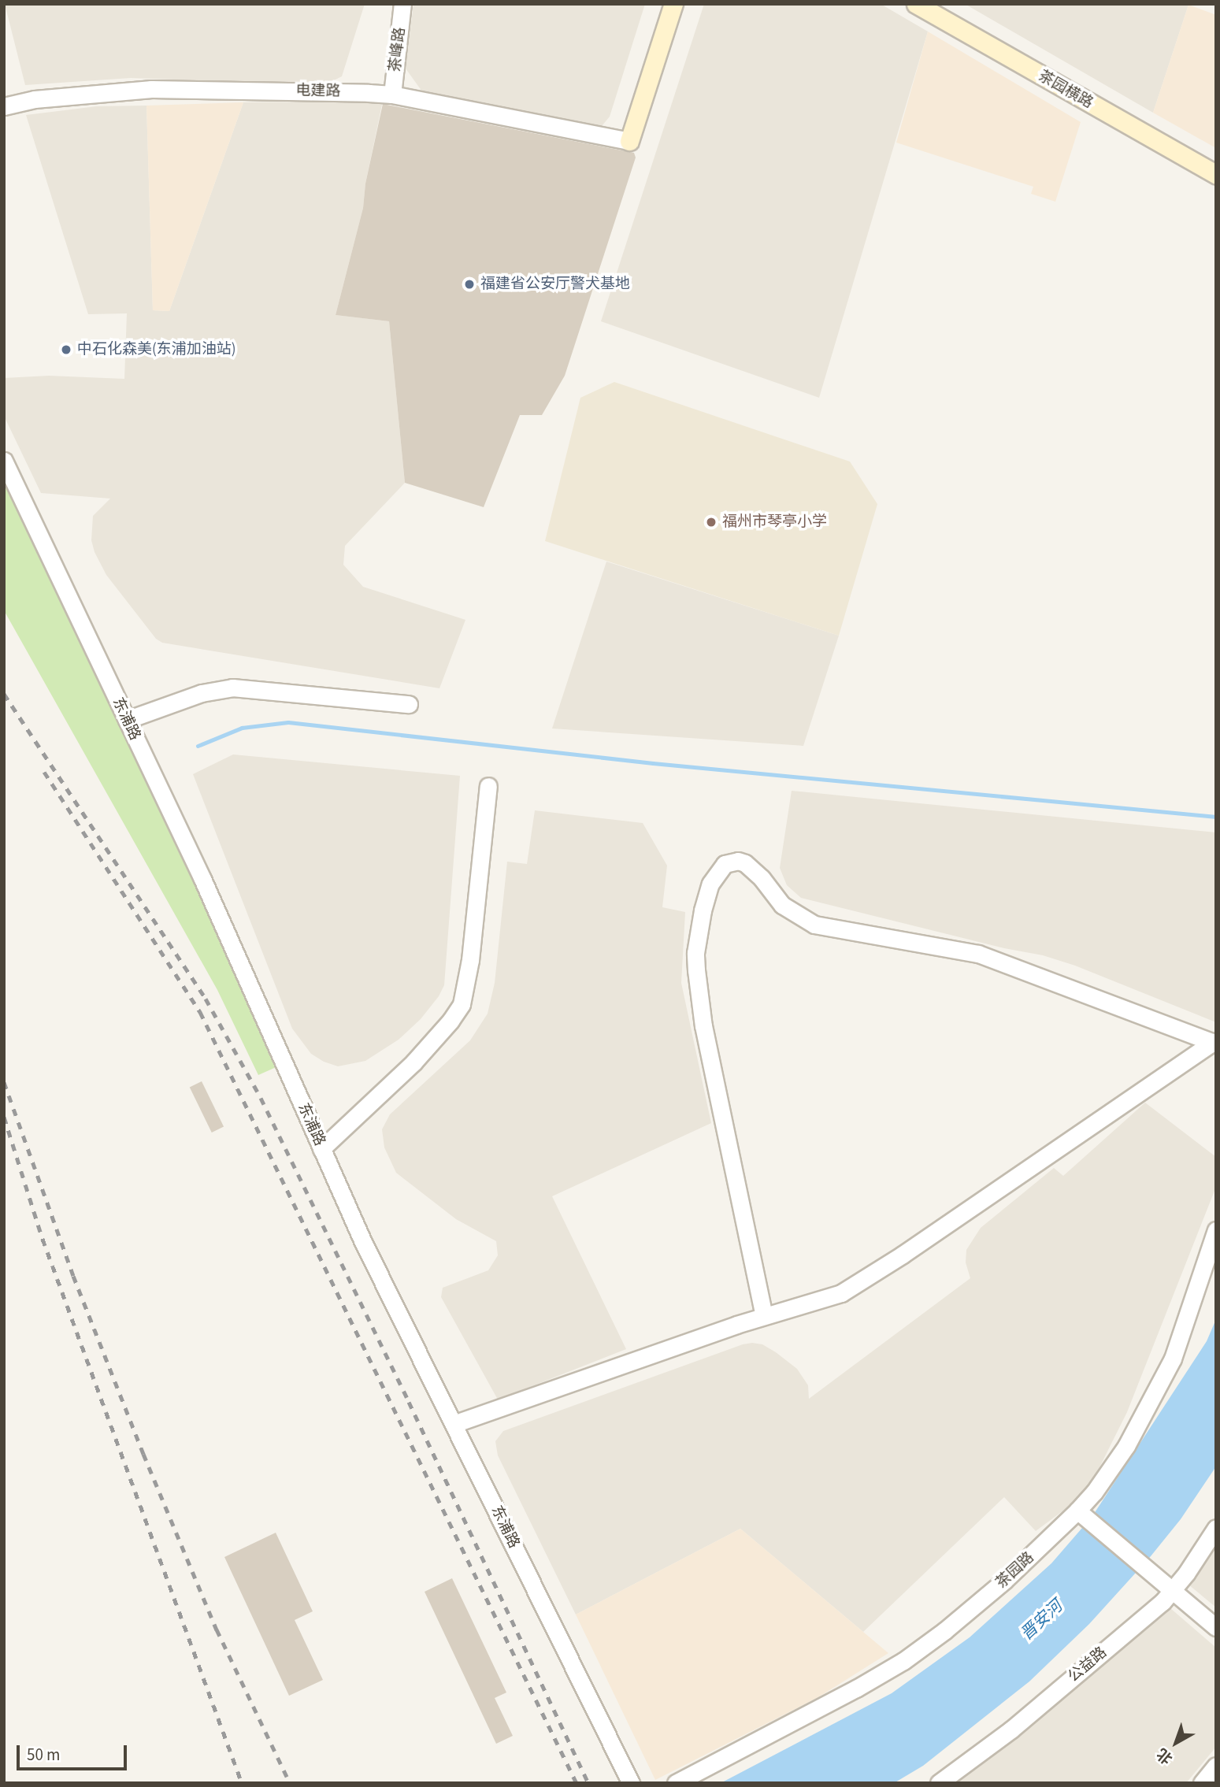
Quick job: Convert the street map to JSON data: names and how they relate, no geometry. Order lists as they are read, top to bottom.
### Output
{
  "streets": {
    "main road": ["茶园横路"],
    "street": [
      "茶峰路",
      "电建路",
      "东浦路",
      "茶园路",
      "公益路"
    ]
  },
  "crossings": [
    ["茶峰路", "电建路"]
  ],
  "water": ["晋安河"],
  "places": ["福建省公安厅警犬基地", "中石化森美(东浦加油站)", "福州市琴亭小学"],
  "scale_bar": "50 m",
  "north": "bottom left"
}
